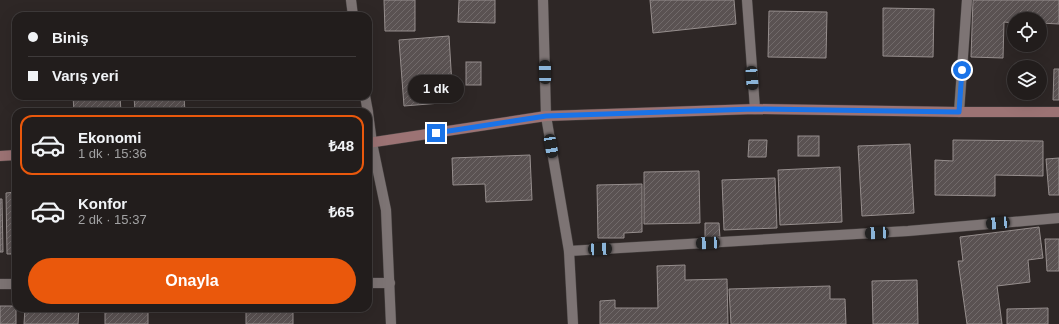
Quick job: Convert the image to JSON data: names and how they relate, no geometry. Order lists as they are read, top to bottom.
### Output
{
  "page": {
    "banner": ["Biniş", "Varış yeri"],
    "bubble": "1 dk",
    "list": [
      {
        "name": "Ekonomi",
        "note": "1 dk · 15:36",
        "value": "₺48"
      },
      {
        "name": "Konfor",
        "note": "2 dk · 15:37",
        "value": "₺65"
      }
    ],
    "buttons": "Onayla"
  }
}
